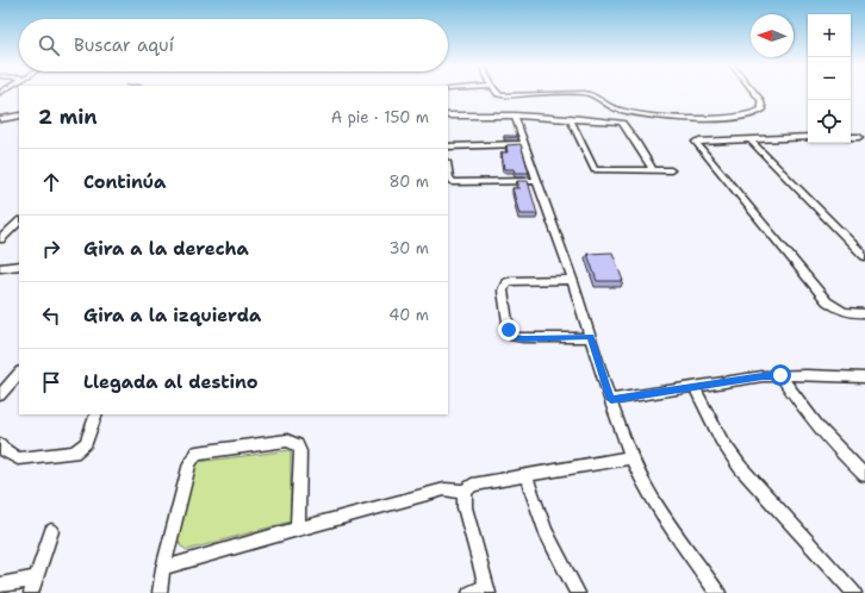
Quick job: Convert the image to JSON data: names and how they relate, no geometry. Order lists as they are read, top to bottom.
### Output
{
  "north": "left",
  "page": {
    "map_buttons": ["+", "−"],
    "search": "Buscar aquí",
    "heading": ["2 min", "A pie · 150 m"],
    "list": [
      ["Continúa", "80 m"],
      ["Gira a la derecha", "30 m"],
      ["Gira a la izquierda", "40 m"],
      "Llegada al destino"
    ]
  }
}
